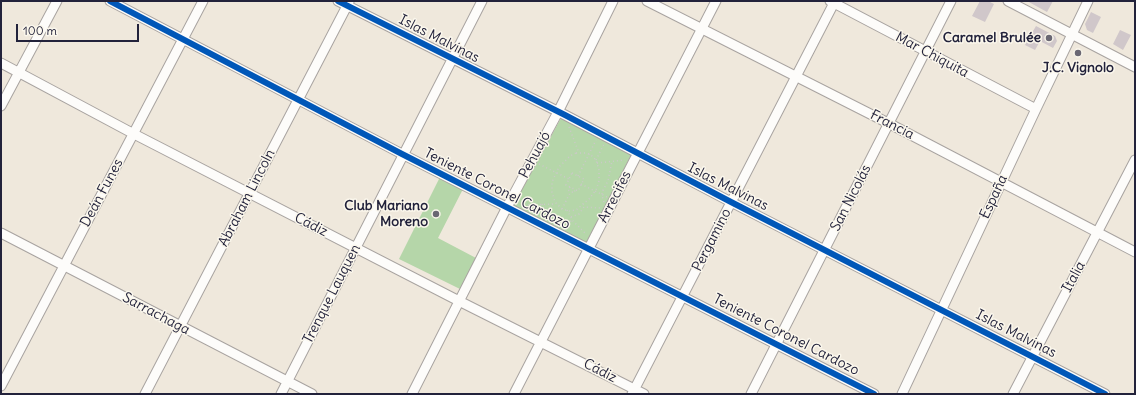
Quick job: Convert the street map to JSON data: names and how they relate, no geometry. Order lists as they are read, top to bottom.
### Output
{
  "streets": {
    "street": [
      "Islas Malvinas",
      "Mar Chiquita",
      "Francia",
      "Pehuajó",
      "Teniente Coronel Cardozo",
      "Deán Funes",
      "Arrecifes",
      "España",
      "Abraham Lincoln",
      "San Nicolás",
      "Cádiz",
      "Pergamino",
      "Italia",
      "Trenque Lauquen",
      "Sarrachaga"
    ]
  },
  "crossings": [
    ["Islas Malvinas", "Pehuajó"],
    ["Islas Malvinas", "Arrecifes"],
    ["Islas Malvinas", "España"],
    ["Islas Malvinas", "Abraham Lincoln"],
    ["Islas Malvinas", "San Nicolás"],
    ["Islas Malvinas", "Pergamino"],
    ["Islas Malvinas", "Italia"],
    ["Islas Malvinas", "Trenque Lauquen"],
    ["Mar Chiquita", "España"],
    ["Mar Chiquita", "San Nicolás"],
    ["Mar Chiquita", "Pergamino"],
    ["Francia", "Arrecifes"],
    ["Francia", "España"],
    ["Francia", "San Nicolás"],
    ["Francia", "Pergamino"],
    ["Francia", "Italia"],
    ["Pehuajó", "Teniente Coronel Cardozo"],
    ["Pehuajó", "Cádiz"],
    ["Teniente Coronel Cardozo", "Deán Funes"],
    ["Teniente Coronel Cardozo", "Arrecifes"],
    ["Teniente Coronel Cardozo", "Abraham Lincoln"],
    ["Teniente Coronel Cardozo", "San Nicolás"],
    ["Teniente Coronel Cardozo", "Pergamino"],
    ["Teniente Coronel Cardozo", "Trenque Lauquen"],
    ["Deán Funes", "Cádiz"],
    ["Deán Funes", "Sarrachaga"],
    ["Arrecifes", "Cádiz"],
    ["Abraham Lincoln", "Cádiz"],
    ["Abraham Lincoln", "Sarrachaga"],
    ["Cádiz", "Pergamino"],
    ["Cádiz", "Trenque Lauquen"],
    ["Trenque Lauquen", "Sarrachaga"]
  ],
  "places": ["Caramel Brulée", "J.C. Vignolo", "Club Mariano Moreno"],
  "scale_bar": "100 m"
}
